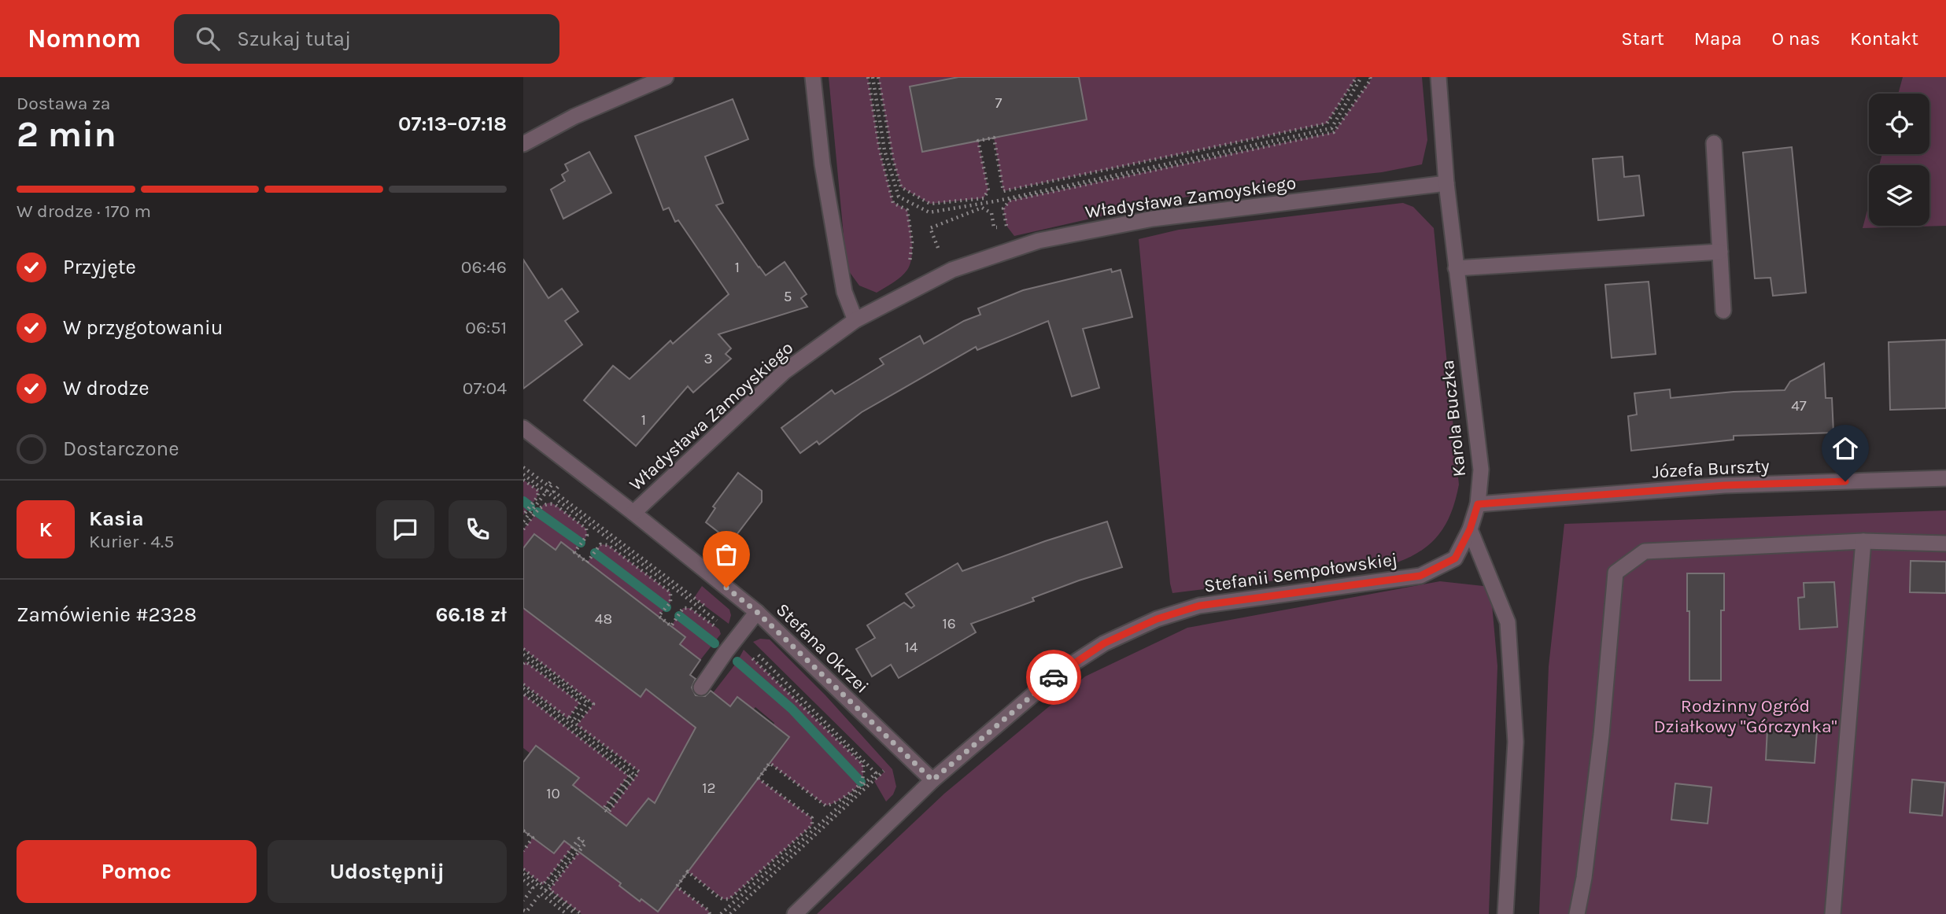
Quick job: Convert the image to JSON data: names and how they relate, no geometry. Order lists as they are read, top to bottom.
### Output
{
  "streets": {
    "street": [
      "Władysława Zamoyskiego",
      "Karola Buczka",
      "Józefa Burszty",
      "Stefanii Sempołowskiej",
      "Stefana Okrzei"
    ]
  },
  "crossings": [
    ["Władysława Zamoyskiego", "Karola Buczka"],
    ["Władysława Zamoyskiego", "Stefana Okrzei"],
    ["Karola Buczka", "Józefa Burszty"],
    ["Karola Buczka", "Stefanii Sempołowskiej"],
    ["Stefanii Sempołowskiej", "Stefana Okrzei"]
  ],
  "parks": ["Rodzinny Ogród Działkowy \"Górczynka\""],
  "house_numbers": [
    "7",
    "1",
    "5",
    "3",
    "47",
    "1",
    "48",
    "16",
    "14",
    "12",
    "10"
  ],
  "page": {
    "header": "Nomnom",
    "search": "Szukaj tutaj",
    "nav": [
      "Start",
      "Mapa",
      "O nas",
      "Kontakt"
    ],
    "heading": ["2 min", "Dostawa za", "07:13–07:18"],
    "panel": [
      "Kasia",
      "Kurier · 4.5",
      "Zamówienie #2328",
      "66.18 zł"
    ],
    "bar": "W drodze · 170 m",
    "list": [
      ["Przyjęte", "06:46"],
      ["W przygotowaniu", "06:51"],
      ["W drodze", "07:04"],
      "Dostarczone"
    ],
    "round": "K",
    "buttons": ["Pomoc", "Udostępnij"]
  }
}
